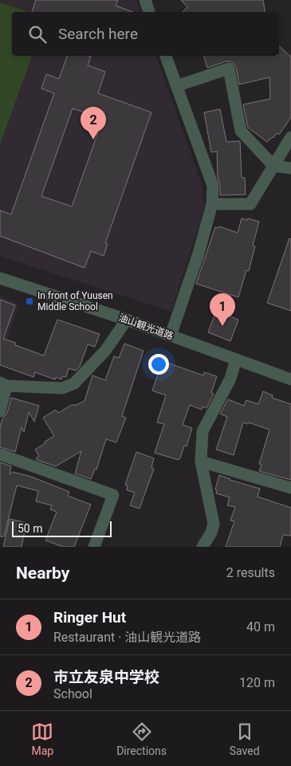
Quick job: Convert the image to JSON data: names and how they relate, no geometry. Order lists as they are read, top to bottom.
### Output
{
  "streets": {
    "street": ["油山観光道路"]
  },
  "places": {
    "transit": ["In front of Yuusen Middle School"]
  },
  "scale_bar": "50 m",
  "page": {
    "search": "Search here",
    "pins": ["2", "1"],
    "scale": "50 m",
    "heading": ["Nearby", "2 results"],
    "list": [
      {
        "mark": "1",
        "name": "Ringer Hut",
        "note": "Restaurant · 油山観光道路",
        "value": "40 m"
      },
      {
        "mark": "2",
        "name": "市立友泉中学校",
        "note": "School",
        "value": "120 m"
      }
    ],
    "nav": ["Map", "Directions", "Saved"]
  }
}
